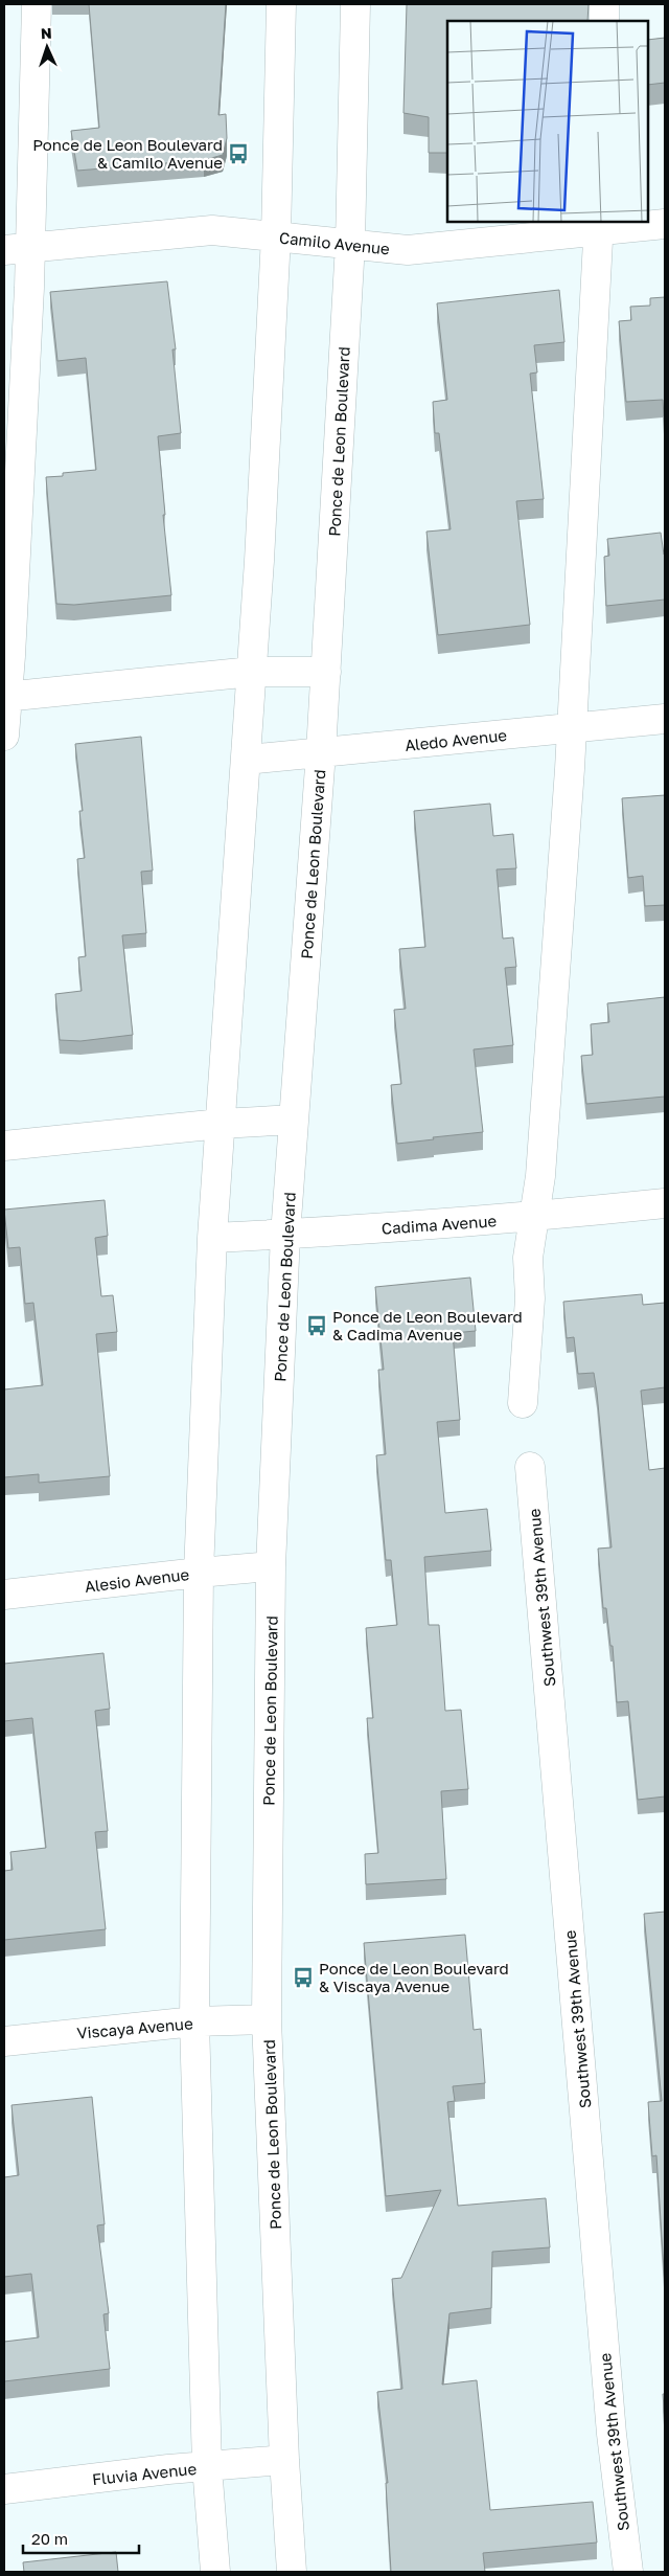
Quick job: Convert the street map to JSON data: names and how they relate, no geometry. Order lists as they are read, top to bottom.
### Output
{
  "streets": {
    "street": [
      "Camilo Avenue",
      "Ponce de Leon Boulevard",
      "Aledo Avenue",
      "Cadima Avenue",
      "Alesio Avenue",
      "Southwest 39th Avenue",
      "Viscaya Avenue",
      "Fluvia Avenue"
    ]
  },
  "crossings": [
    ["Camilo Avenue", "Ponce de Leon Boulevard"],
    ["Ponce de Leon Boulevard", "Aledo Avenue"],
    ["Ponce de Leon Boulevard", "Cadima Avenue"],
    ["Ponce de Leon Boulevard", "Alesio Avenue"],
    ["Ponce de Leon Boulevard", "Viscaya Avenue"],
    ["Ponce de Leon Boulevard", "Fluvia Avenue"]
  ],
  "places": {
    "bus stop": ["Ponce de Leon Boulevard & Camilo Avenue", "Ponce de Leon Boulevard & Cadima Avenue", "Ponce de Leon Boulevard & Viscaya Avenue"]
  },
  "scale_bar": "20 m",
  "north": "top"
}
